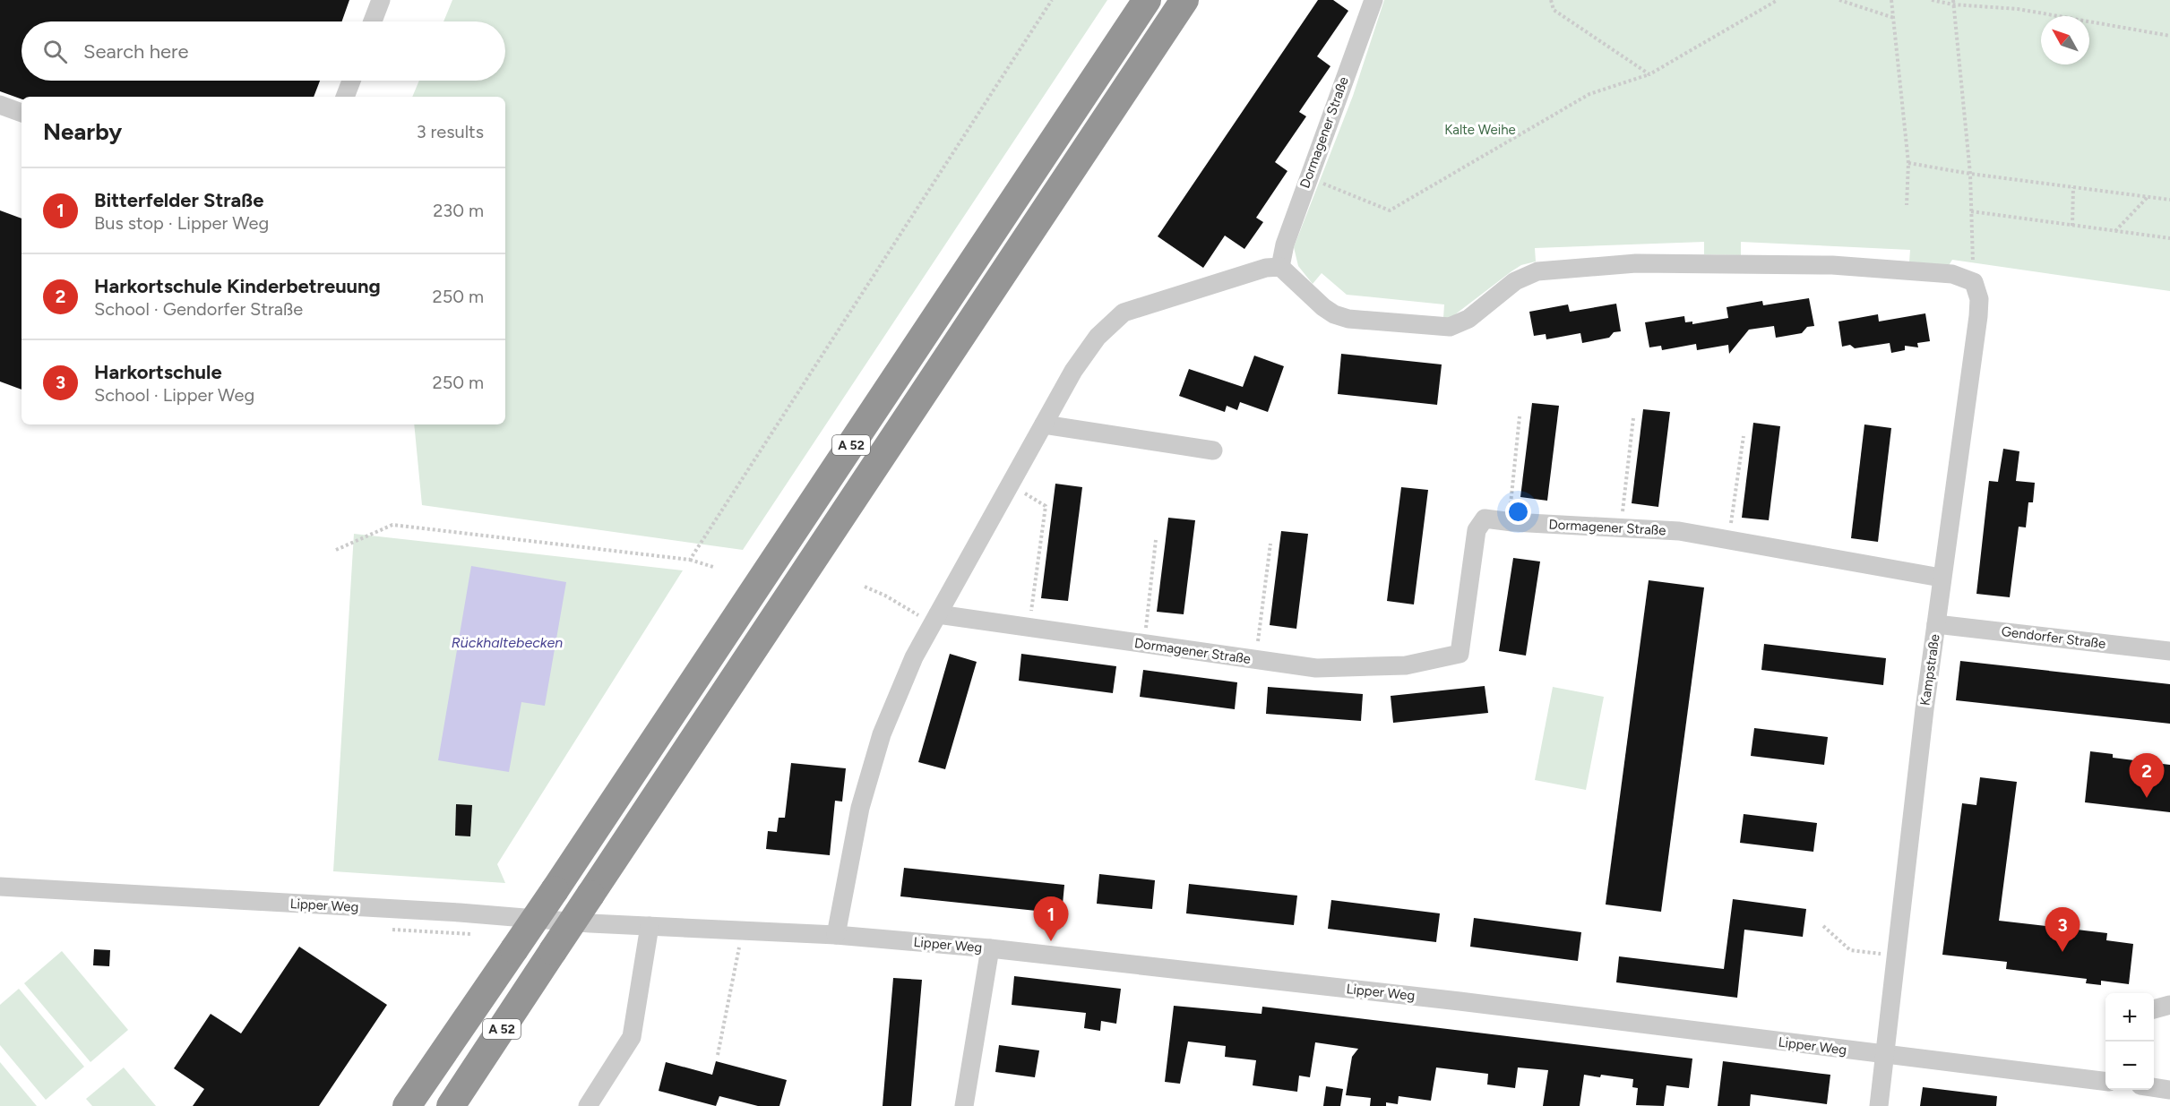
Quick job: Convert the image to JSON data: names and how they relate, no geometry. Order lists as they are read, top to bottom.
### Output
{
  "streets": {
    "highway": ["A 52"],
    "street": [
      "Dormagener Straße",
      "Gendorfer Straße",
      "Kampstraße",
      "Lipper Weg"
    ]
  },
  "crossings": [
    ["Dormagener Straße", "Kampstraße"],
    ["Gendorfer Straße", "Kampstraße"],
    ["Kampstraße", "Lipper Weg"]
  ],
  "water": ["Rückhaltebecken"],
  "parks": ["Kalte Weihe"],
  "north": "top left",
  "page": {
    "search": "Search here",
    "heading": ["Nearby", "3 results"],
    "list": [
      {
        "mark": "1",
        "name": "Bitterfelder Straße",
        "note": "Bus stop · Lipper Weg",
        "value": "230 m"
      },
      {
        "mark": "2",
        "name": "Harkortschule Kinderbetreuung",
        "note": "School · Gendorfer Straße",
        "value": "250 m"
      },
      {
        "mark": "3",
        "name": "Harkortschule",
        "note": "School · Lipper Weg",
        "value": "250 m"
      }
    ],
    "pins": ["2", "1", "3"],
    "map_buttons": ["+", "−"]
  }
}
